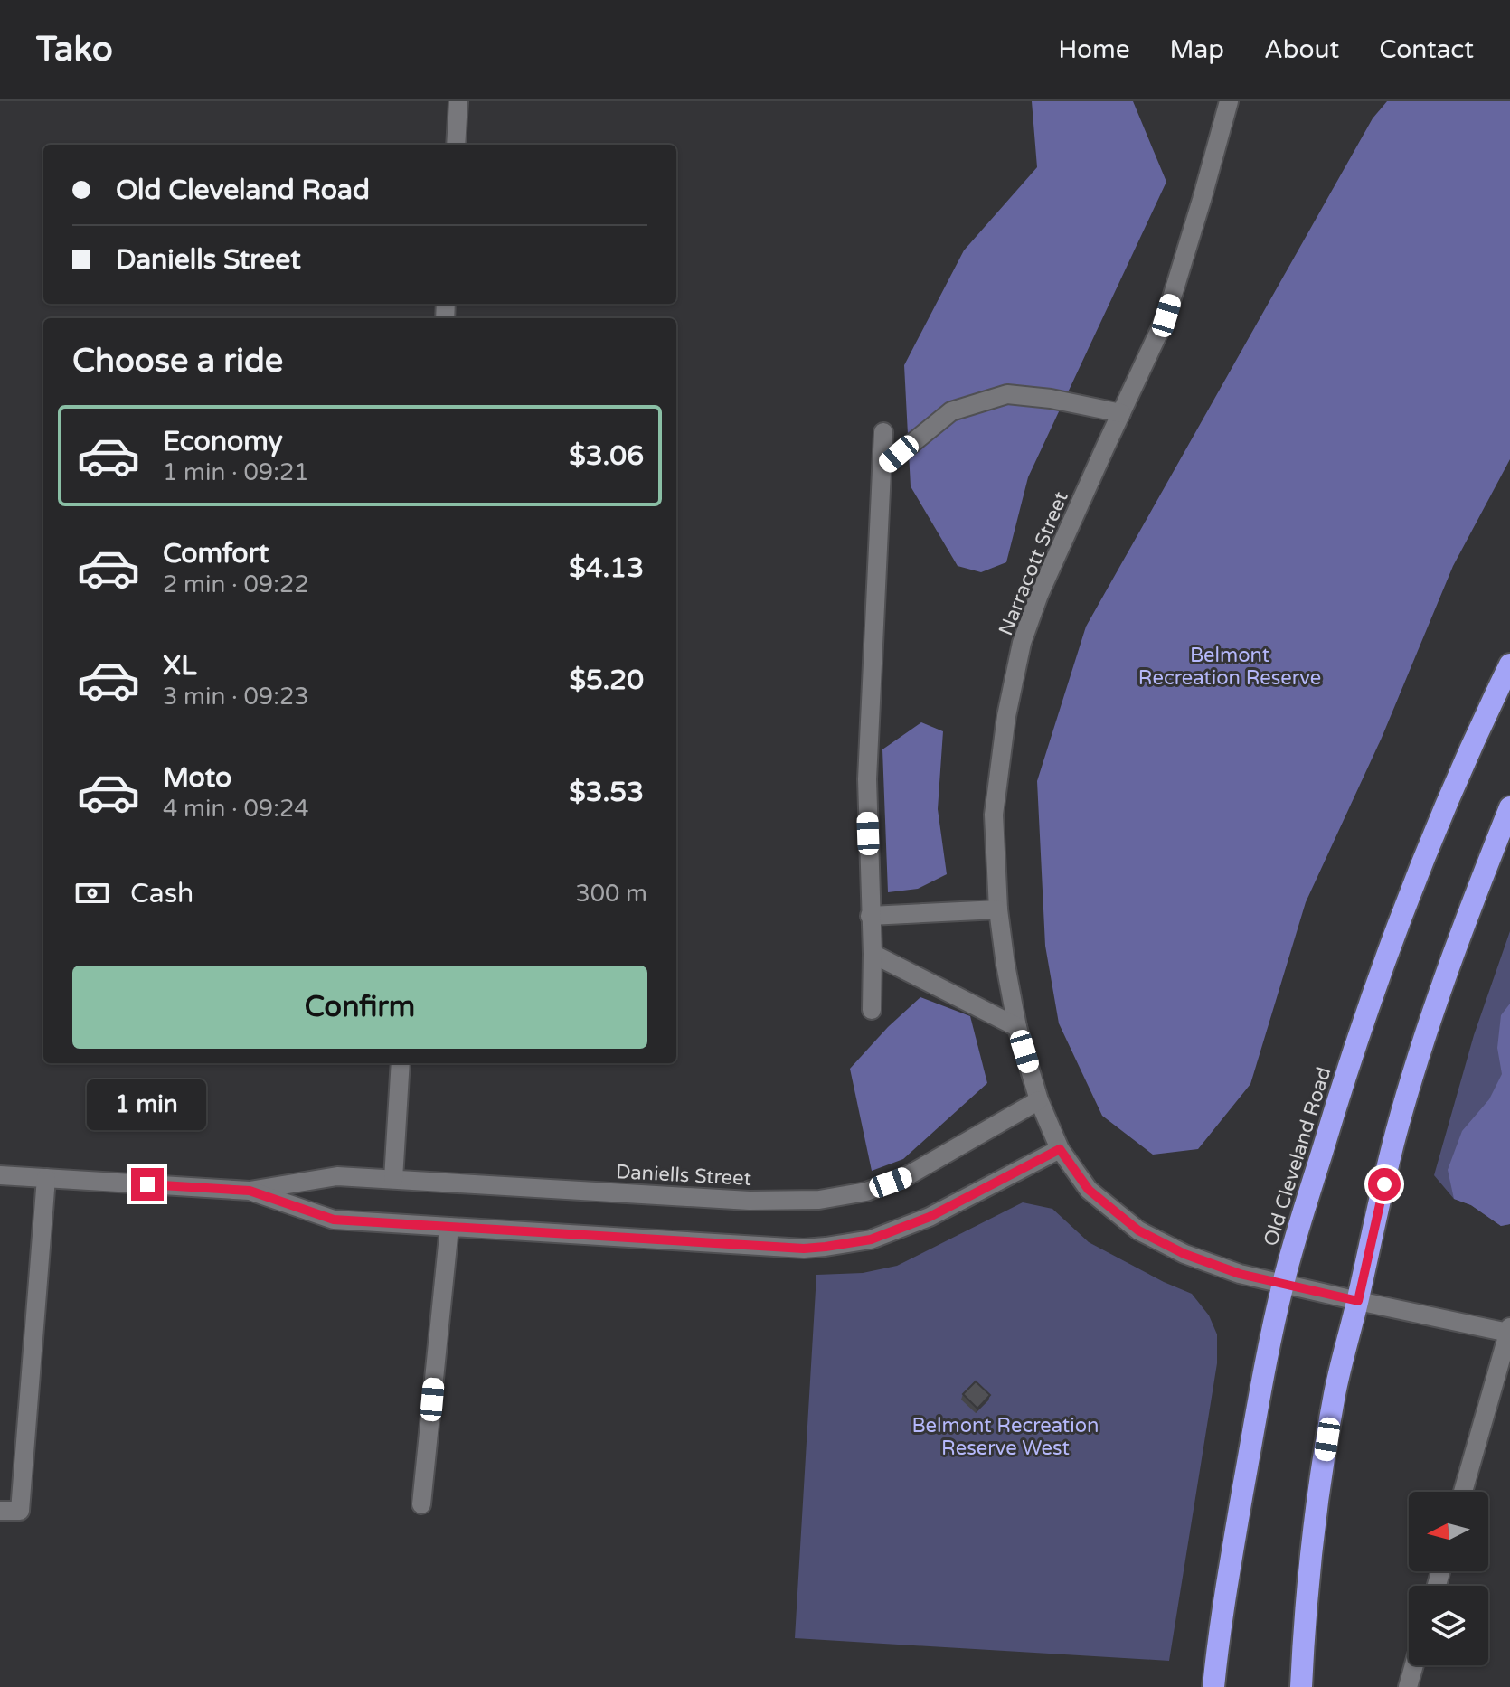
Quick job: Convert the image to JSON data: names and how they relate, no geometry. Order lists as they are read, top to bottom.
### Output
{
  "streets": {
    "highway": ["Old Cleveland Road"],
    "street": ["Narracott Street", "Daniells Street"]
  },
  "crossings": [
    ["Narracott Street", "Daniells Street"]
  ],
  "parks": ["Belmont Recreation Reserve", "Belmont Recreation Reserve West"],
  "north": "left",
  "page": {
    "header": "Tako",
    "nav": [
      "Home",
      "Map",
      "About",
      "Contact"
    ],
    "banner": ["Old Cleveland Road", "Daniells Street"],
    "heading": "Choose a ride",
    "list": [
      {
        "name": "Economy",
        "note": "1 min · 09:21",
        "value": "$3.06"
      },
      {
        "name": "Comfort",
        "note": "2 min · 09:22",
        "value": "$4.13"
      },
      {
        "name": "XL",
        "note": "3 min · 09:23",
        "value": "$5.20"
      },
      {
        "name": "Moto",
        "note": "4 min · 09:24",
        "value": "$3.53"
      }
    ],
    "pay": ["Cash", "300 m"],
    "buttons": "Confirm",
    "bubble": "1 min"
  }
}
